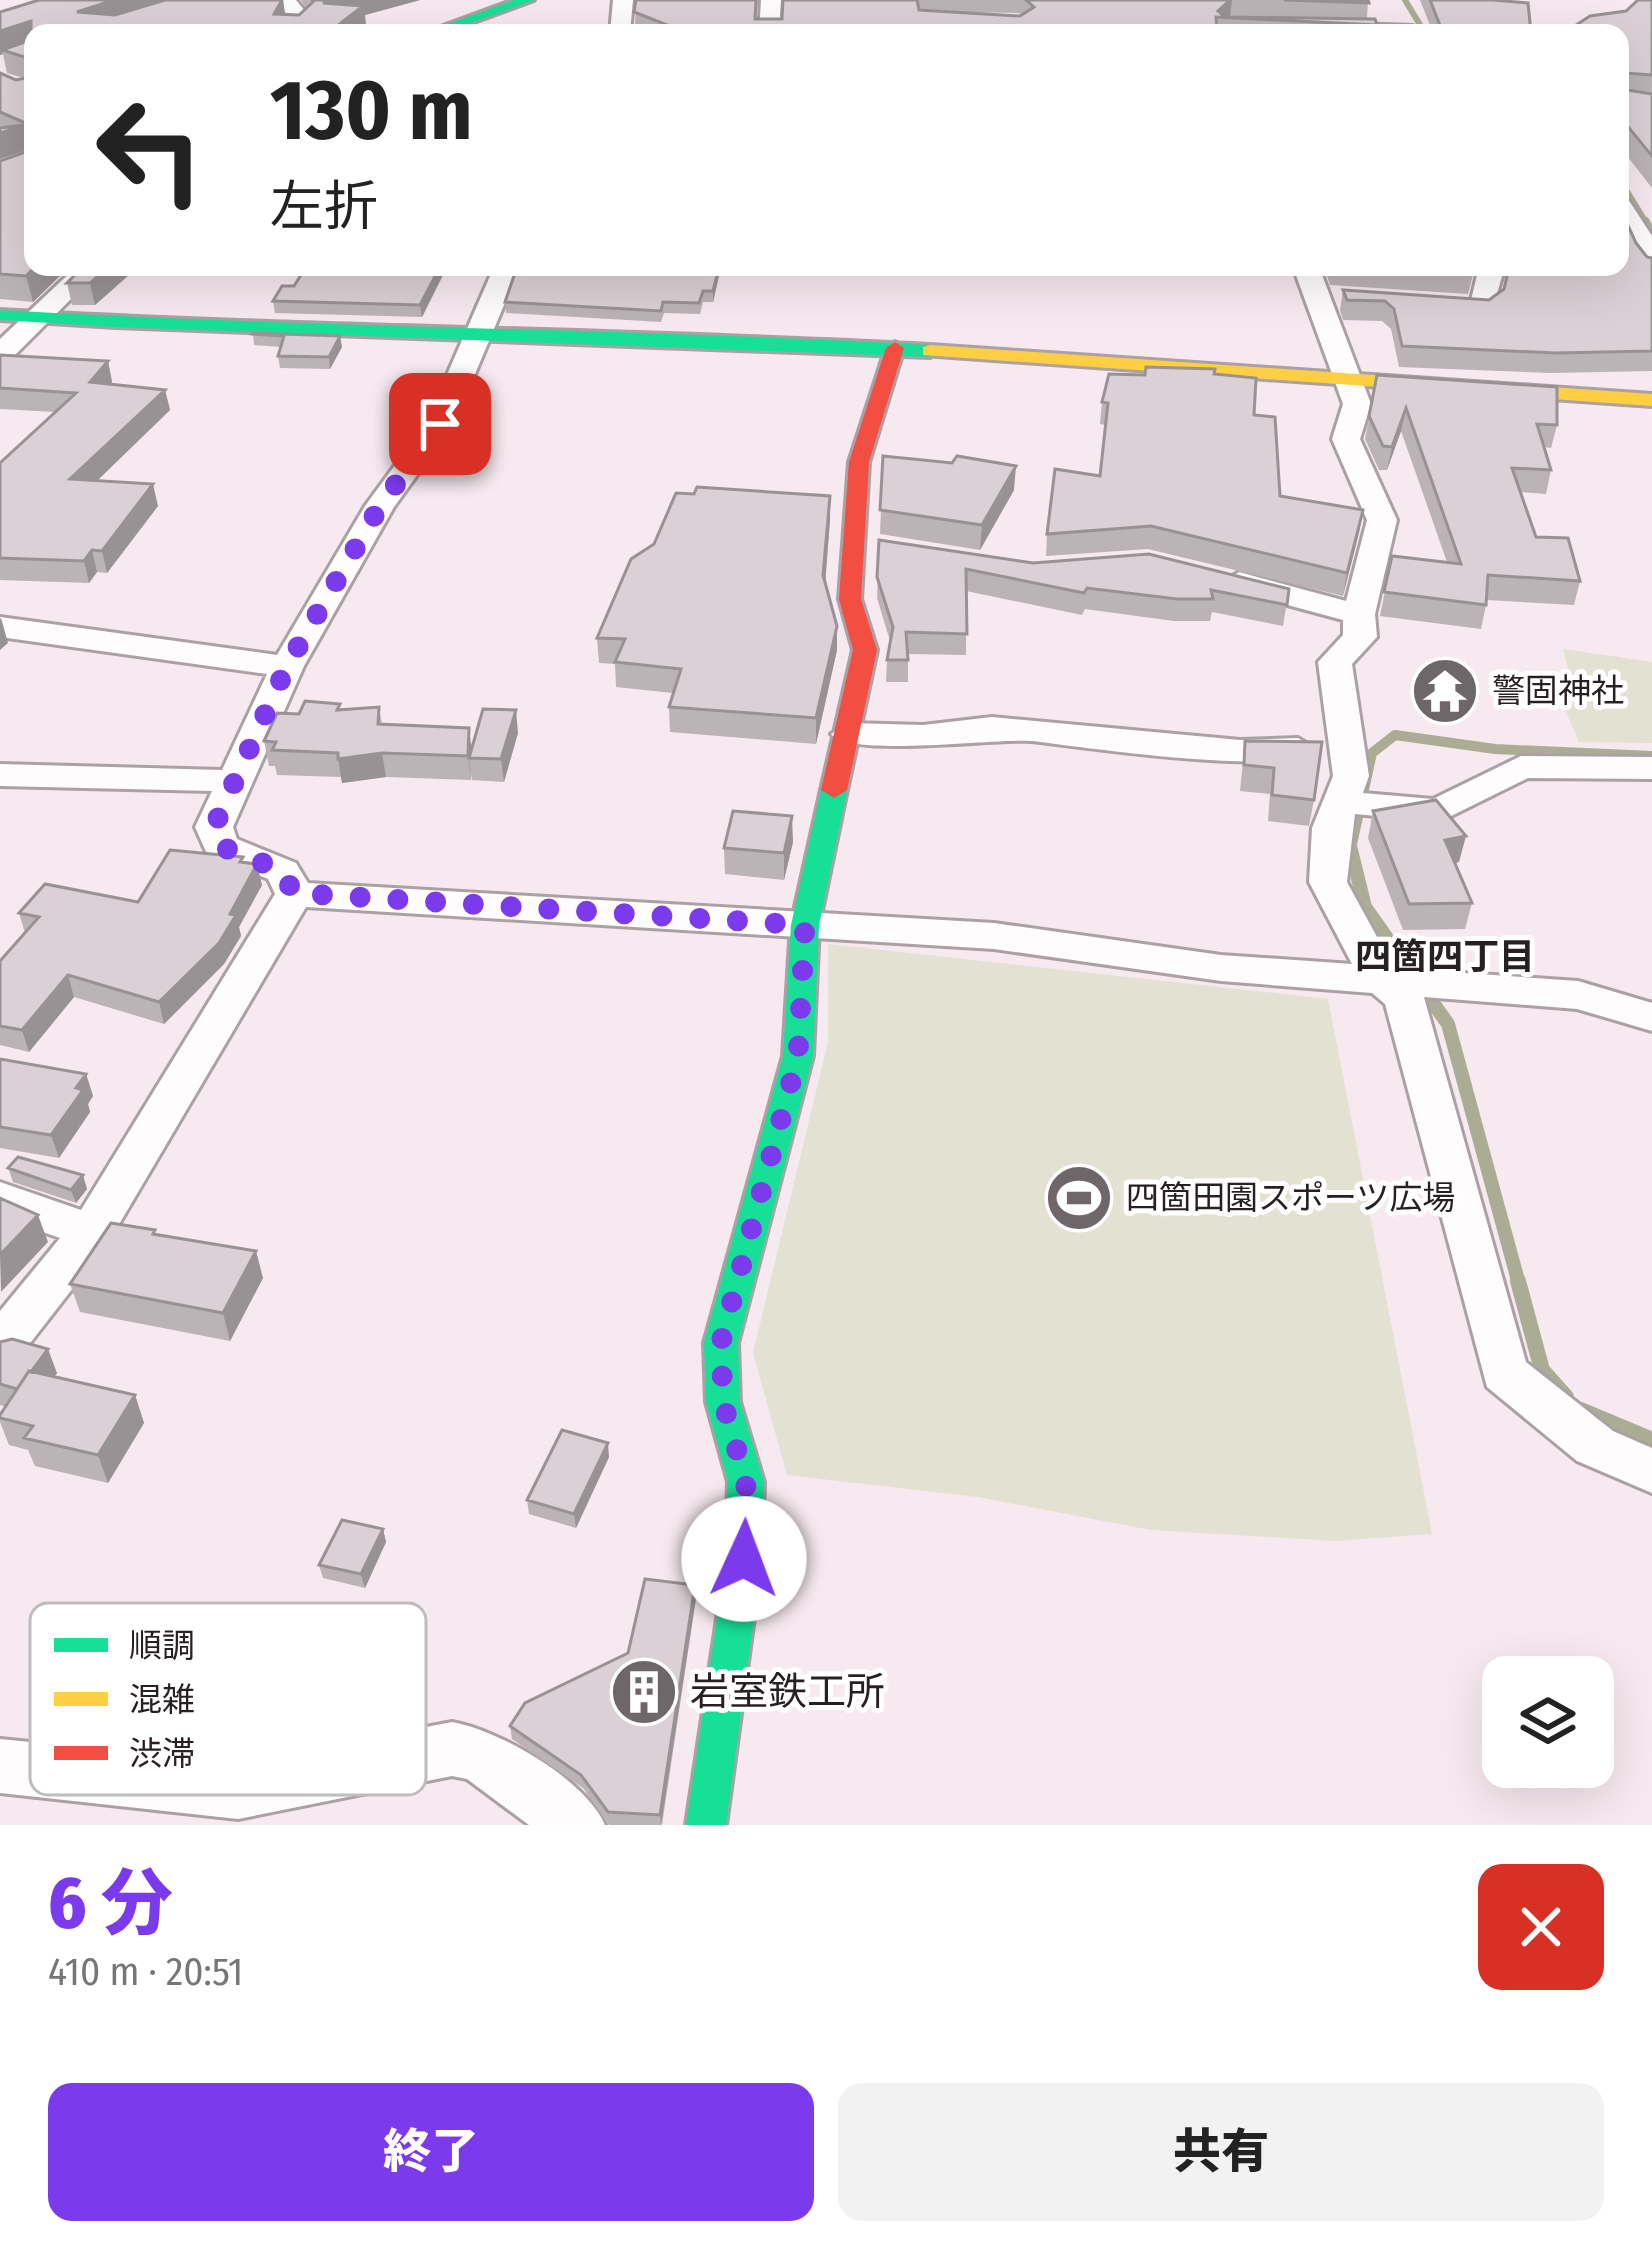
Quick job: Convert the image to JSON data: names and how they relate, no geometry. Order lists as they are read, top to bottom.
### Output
{
  "districts": ["四箇四丁目"],
  "places": {
    "temple": ["警固神社"],
    "sports": ["四箇田園スポーツ広場"],
    "building": ["岩室鉄工所"]
  },
  "legend": ["順調", "混雑", "渋滞"],
  "page": {
    "turn": ["130 m", "左折"],
    "heading": ["6 分", "410 m · 20:51"],
    "buttons": ["終了", "共有"]
  }
}
